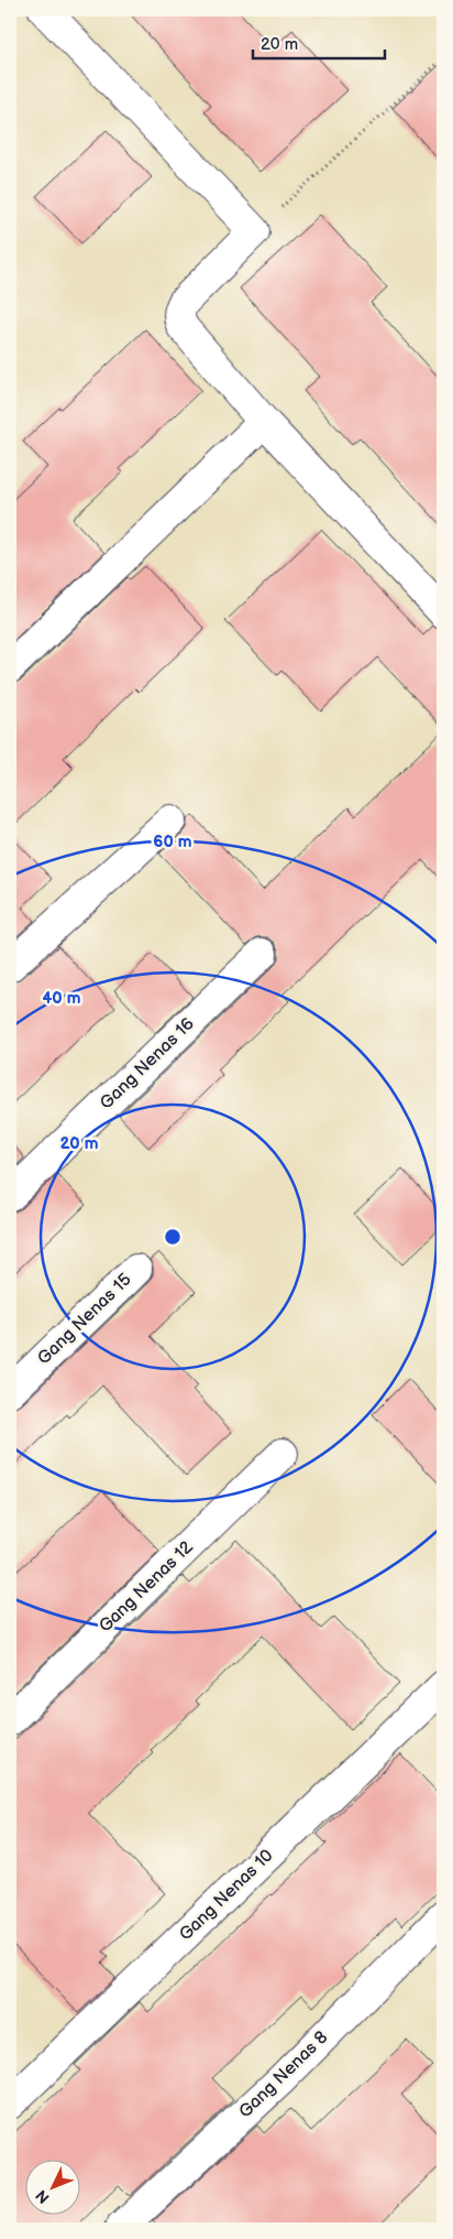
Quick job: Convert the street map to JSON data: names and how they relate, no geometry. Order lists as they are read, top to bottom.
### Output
{
  "streets": {
    "street": [
      "Gang Nenas 16",
      "Gang Nenas 15",
      "Gang Nenas 12",
      "Gang Nenas 10",
      "Gang Nenas 8"
    ]
  },
  "scale_bar": "20 m",
  "north": "bottom left",
  "rings": ["60 m", "40 m", "20 m"]
}
